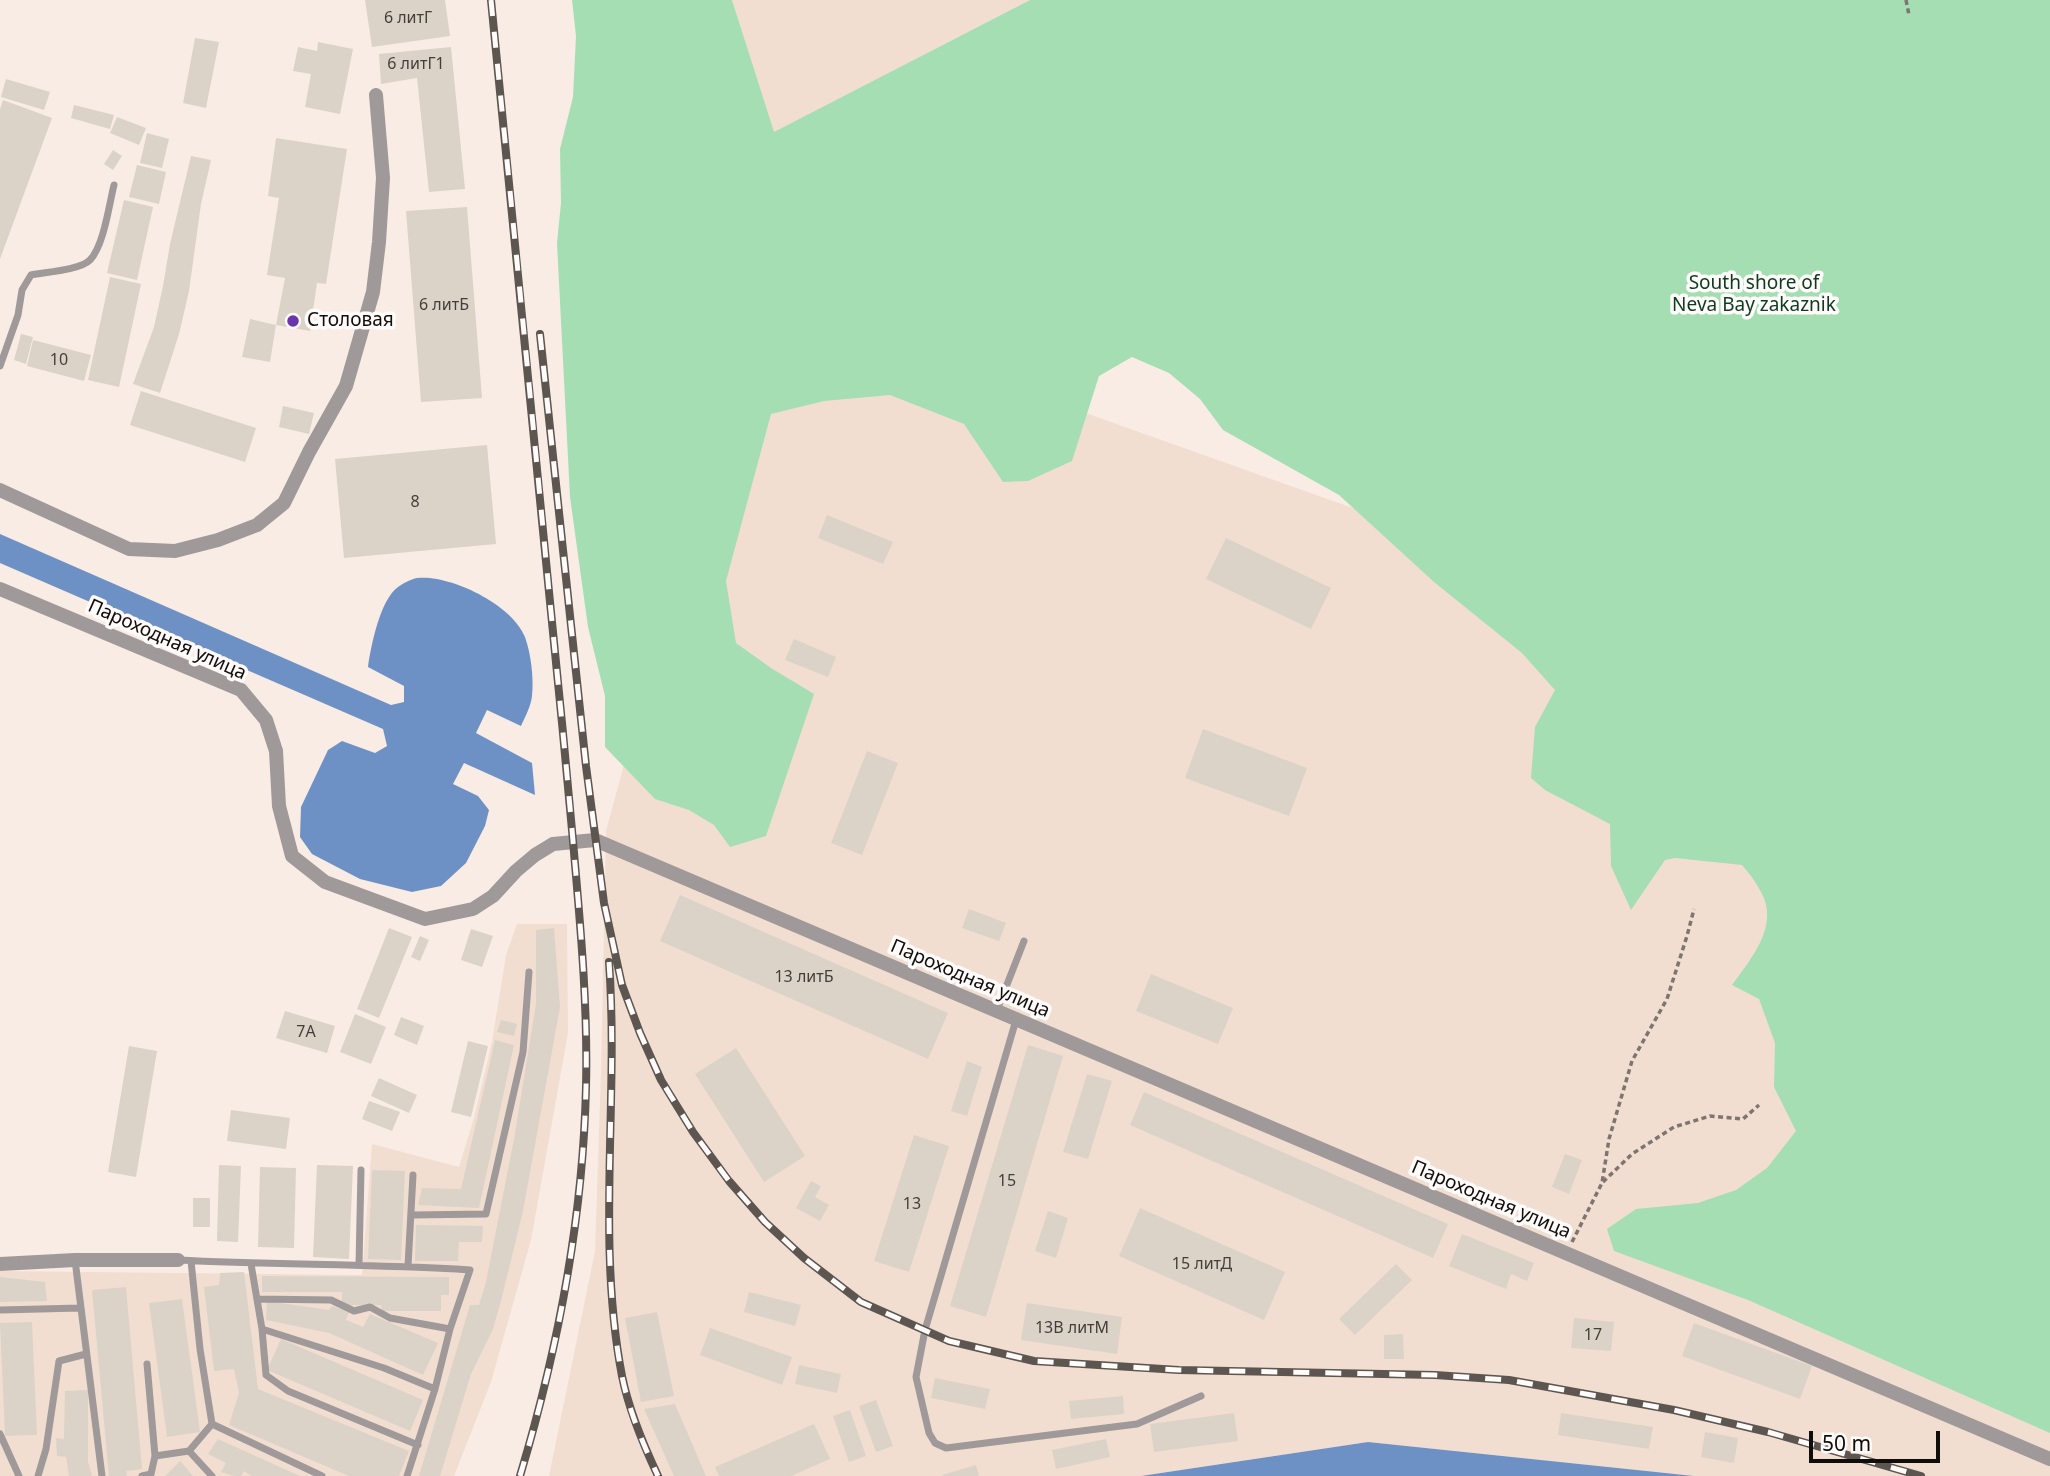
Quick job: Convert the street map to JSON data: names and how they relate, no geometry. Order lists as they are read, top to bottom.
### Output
{
  "streets": {
    "street": ["Пароходная улица"]
  },
  "parks": ["South shore of Neva Bay zakaznik"],
  "places": ["Столовая"],
  "house_numbers": [
    "6 литГ",
    "6 литГ1",
    "6 литБ",
    "10",
    "8",
    "13 литБ",
    "7А",
    "15",
    "13",
    "15 литД",
    "13В литМ",
    "17"
  ],
  "scale_bar": "50 m"
}
